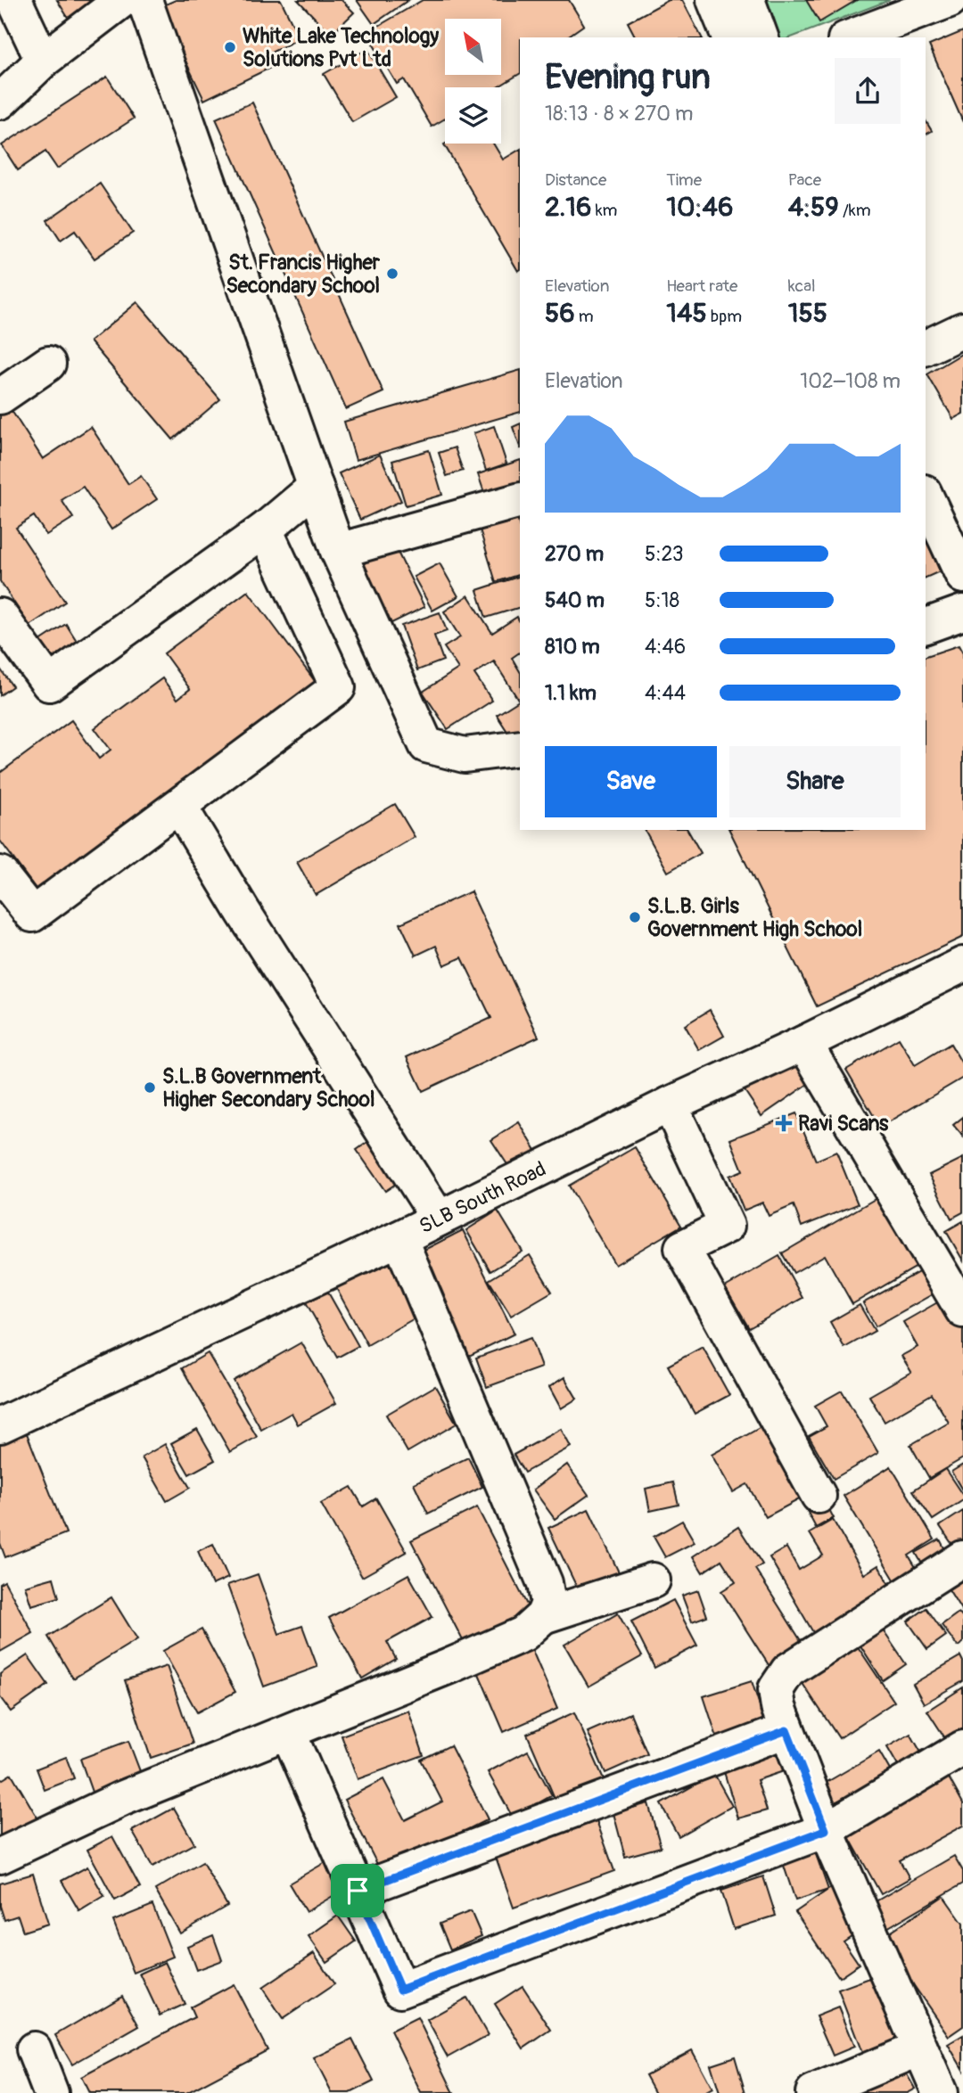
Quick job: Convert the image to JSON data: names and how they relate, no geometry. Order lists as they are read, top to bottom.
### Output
{
  "streets": {
    "street": ["SLB South Road"]
  },
  "places": {
    "other": [
      "White Lake Technology Solutions Pvt Ltd",
      "St. Francis Higher Secondary School",
      "S.L.B. Girls Government High School",
      "S.L.B Government Higher Secondary School"
    ],
    "health": ["Ravi Scans"]
  },
  "north": "top left",
  "page": {
    "heading": ["Evening run", "18:13 · 8 × 270 m"],
    "stats": [
      ["Distance", "2.16 km"],
      ["Time", "10:46"],
      ["Pace", "4:59 /km"],
      ["Elevation", "56 m"],
      ["Heart rate", "145 bpm"],
      ["kcal", "155"]
    ],
    "chart": ["Elevation", "102–108 m"],
    "list": [
      {
        "name": "270 m",
        "note": "5:23"
      },
      {
        "name": "540 m",
        "note": "5:18"
      },
      {
        "name": "810 m",
        "note": "4:46"
      },
      {
        "name": "1.1 km",
        "note": "4:44"
      }
    ],
    "buttons": ["Save", "Share"]
  }
}
